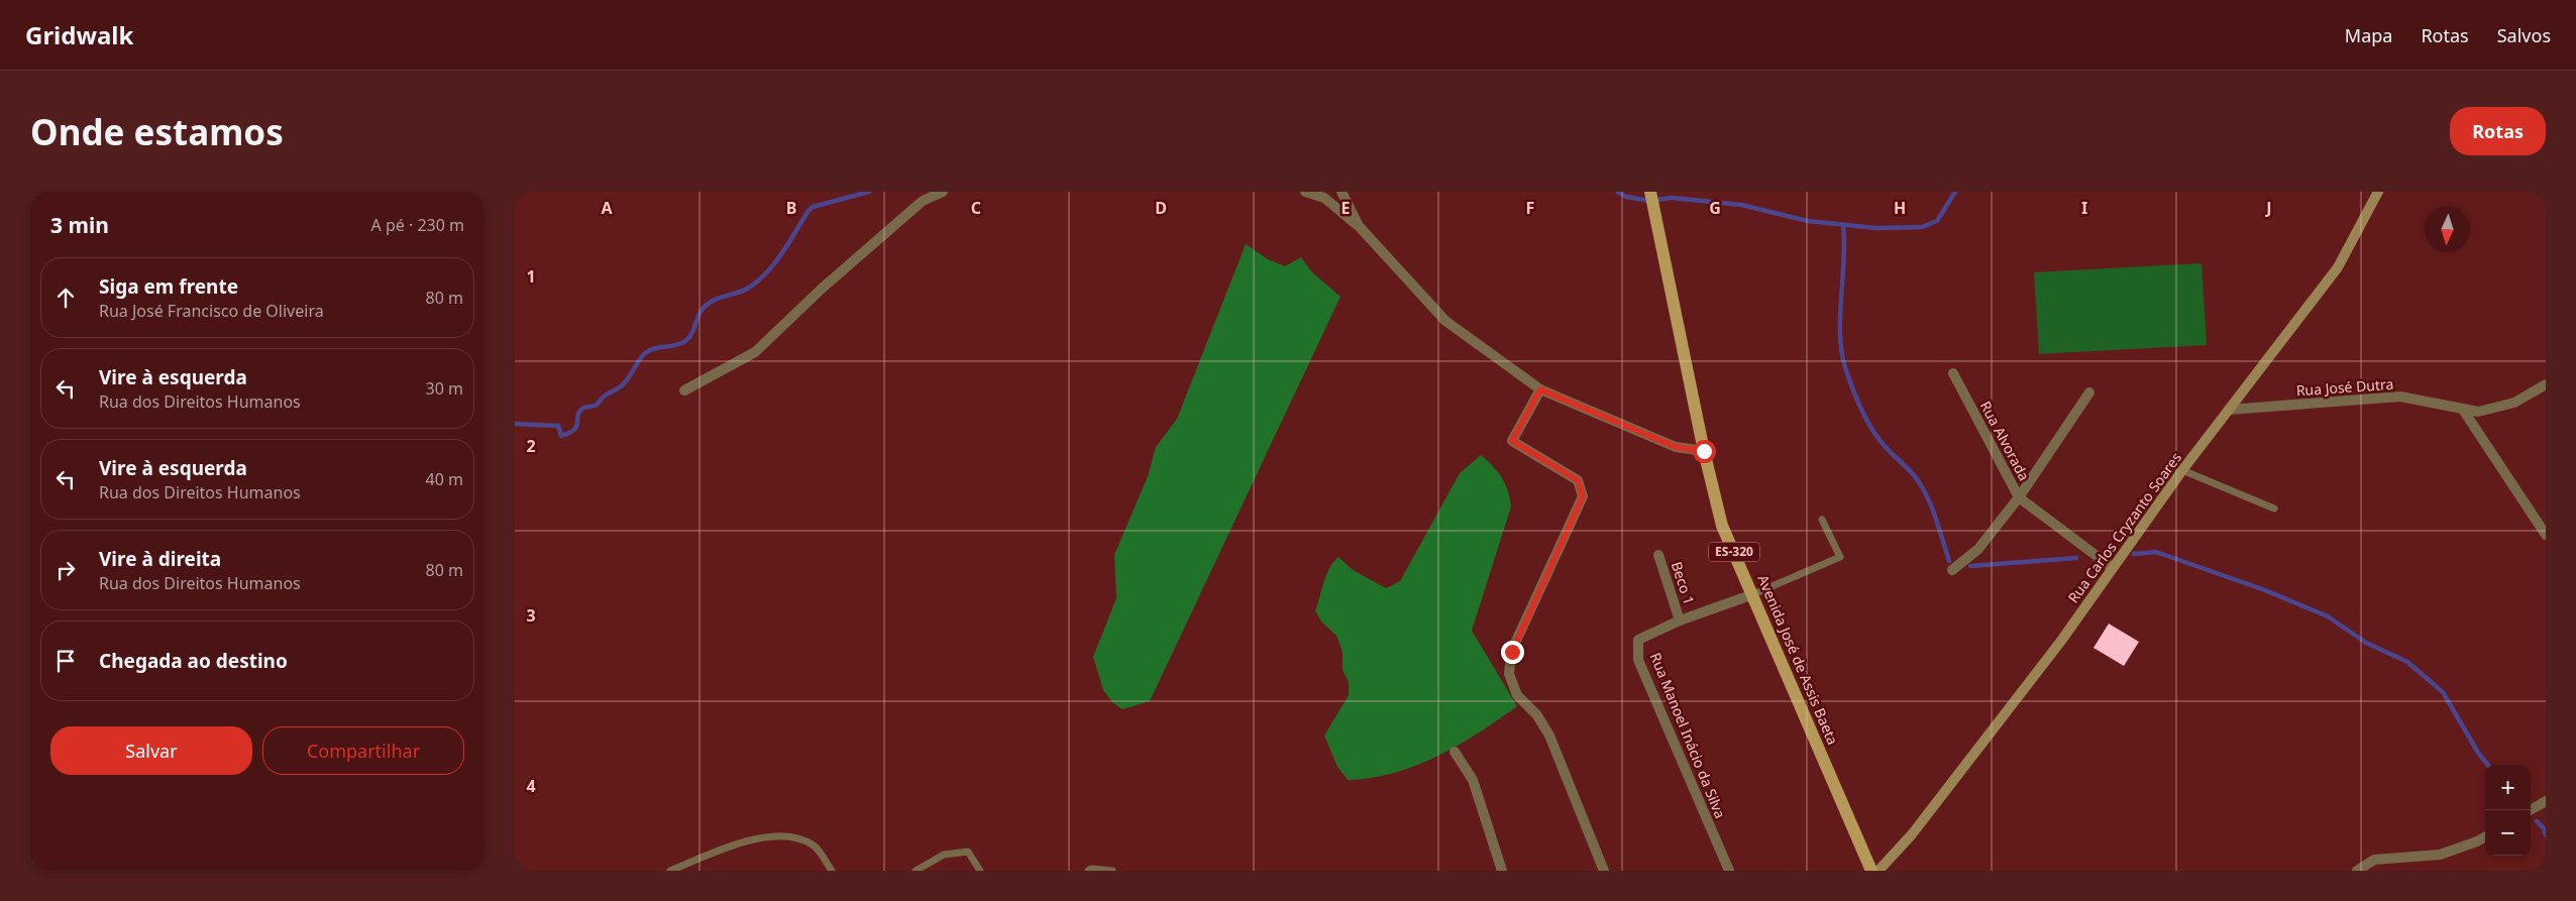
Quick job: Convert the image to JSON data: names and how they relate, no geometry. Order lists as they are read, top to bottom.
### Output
{
  "streets": {
    "main road": ["ES-320", "Avenida José de Assis Baeta"],
    "street": [
      "Rua José Dutra",
      "Rua Alvorada",
      "Rua Carlos Cryzanto Soares",
      "Beco 1",
      "Rua Manoel Inácio da Silva"
    ]
  },
  "crossings": [
    ["Rua José Dutra", "Rua Carlos Cryzanto Soares"],
    ["Rua Alvorada", "Rua Carlos Cryzanto Soares"],
    ["Beco 1", "Rua Manoel Inácio da Silva"],
    ["Avenida José de Assis Baeta", "Rua Manoel Inácio da Silva"]
  ],
  "north": "bottom",
  "page": {
    "header": "Gridwalk",
    "nav": ["Mapa", "Rotas", "Salvos"],
    "buttons": [
      "Rotas",
      ["Salvar", "Compartilhar"]
    ],
    "title": "Onde estamos",
    "heading": ["3 min", "A pé · 230 m"],
    "list": [
      ["Siga em frente", "Rua José Francisco de Oliveira", "80 m"],
      ["Vire à esquerda", "Rua dos Direitos Humanos", "30 m"],
      ["Vire à esquerda", "Rua dos Direitos Humanos", "40 m"],
      ["Vire à direita", "Rua dos Direitos Humanos", "80 m"],
      "Chegada ao destino"
    ],
    "map_buttons": ["+", "−"]
  },
  "grid": {
    "columns": [
      "A",
      "B",
      "C",
      "D",
      "E",
      "F",
      "G",
      "H",
      "I",
      "J"
    ],
    "rows": [
      "1",
      "2",
      "3",
      "4"
    ]
  }
}
